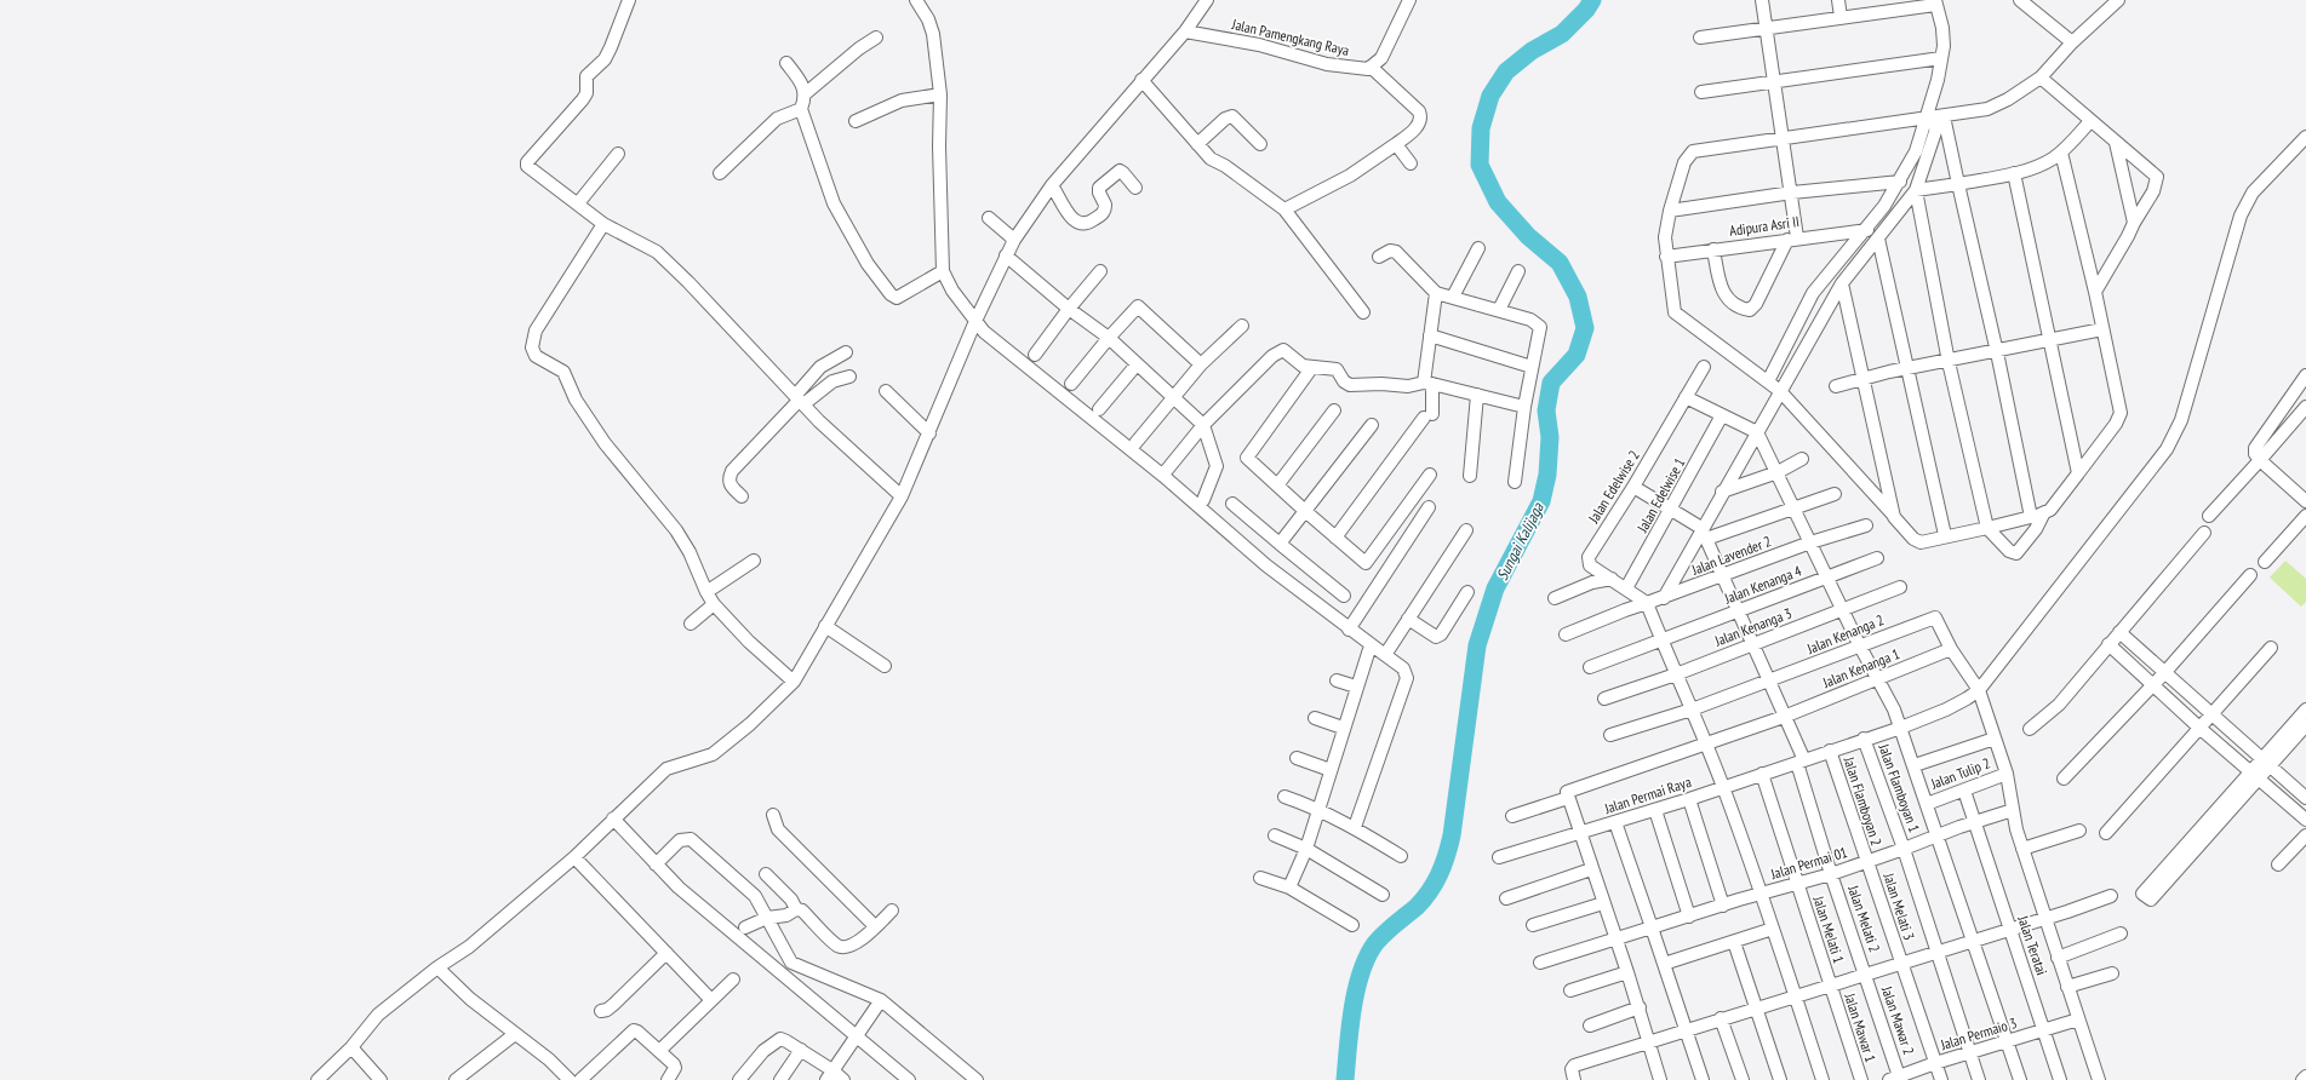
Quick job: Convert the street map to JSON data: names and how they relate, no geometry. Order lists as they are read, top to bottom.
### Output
{
  "streets": {
    "street": [
      "Jalan Pamengkang Raya",
      "Adipura Asri II",
      "Jalan Edelwise 2",
      "Jalan Edelwise 1",
      "Jalan Lavender 2",
      "Jalan Kenanga 4",
      "Jalan Kenanga 3",
      "Jalan Kenanga 2",
      "Jalan Kenanga 1",
      "Jalan Tulip 2",
      "Jalan Flamboyan 1",
      "Jalan Permai Raya",
      "Jalan Flamboyan 2",
      "Jalan Permai 01",
      "Jalan Melati 3",
      "Jalan Melati 2",
      "Jalan Melati 1",
      "Jalan Teratai",
      "Jalan Mawar 2",
      "Jalan Mawar 1",
      "Jalan Permaio 3"
    ]
  },
  "crossings": [
    ["Jalan Edelwise 2", "Jalan Edelwise 1"],
    ["Jalan Edelwise 2", "Jalan Lavender 2"],
    ["Jalan Lavender 2", "Jalan Melati 2"],
    ["Jalan Kenanga 4", "Jalan Melati 2"],
    ["Jalan Kenanga 3", "Jalan Melati 2"],
    ["Jalan Kenanga 2", "Jalan Kenanga 1"],
    ["Jalan Kenanga 2", "Jalan Melati 2"],
    ["Jalan Kenanga 1", "Jalan Melati 2"],
    ["Jalan Tulip 2", "Jalan Teratai"],
    ["Jalan Flamboyan 1", "Jalan Permai Raya"],
    ["Jalan Flamboyan 1", "Jalan Permai 01"],
    ["Jalan Flamboyan 1", "Jalan Permaio 3"],
    ["Jalan Permai Raya", "Jalan Flamboyan 2"],
    ["Jalan Permai Raya", "Jalan Melati 2"],
    ["Jalan Permai Raya", "Jalan Melati 1"],
    ["Jalan Flamboyan 2", "Jalan Permai 01"],
    ["Jalan Flamboyan 2", "Jalan Melati 3"],
    ["Jalan Permai 01", "Jalan Melati 3"],
    ["Jalan Permai 01", "Jalan Melati 2"],
    ["Jalan Permai 01", "Jalan Melati 1"],
    ["Jalan Permai 01", "Jalan Teratai"],
    ["Jalan Melati 3", "Jalan Permaio 3"],
    ["Jalan Melati 2", "Jalan Mawar 2"],
    ["Jalan Melati 1", "Jalan Mawar 1"],
    ["Jalan Teratai", "Jalan Permaio 3"],
    ["Jalan Mawar 2", "Jalan Permaio 3"]
  ],
  "water": ["Sungai Kalijaga"]
}
